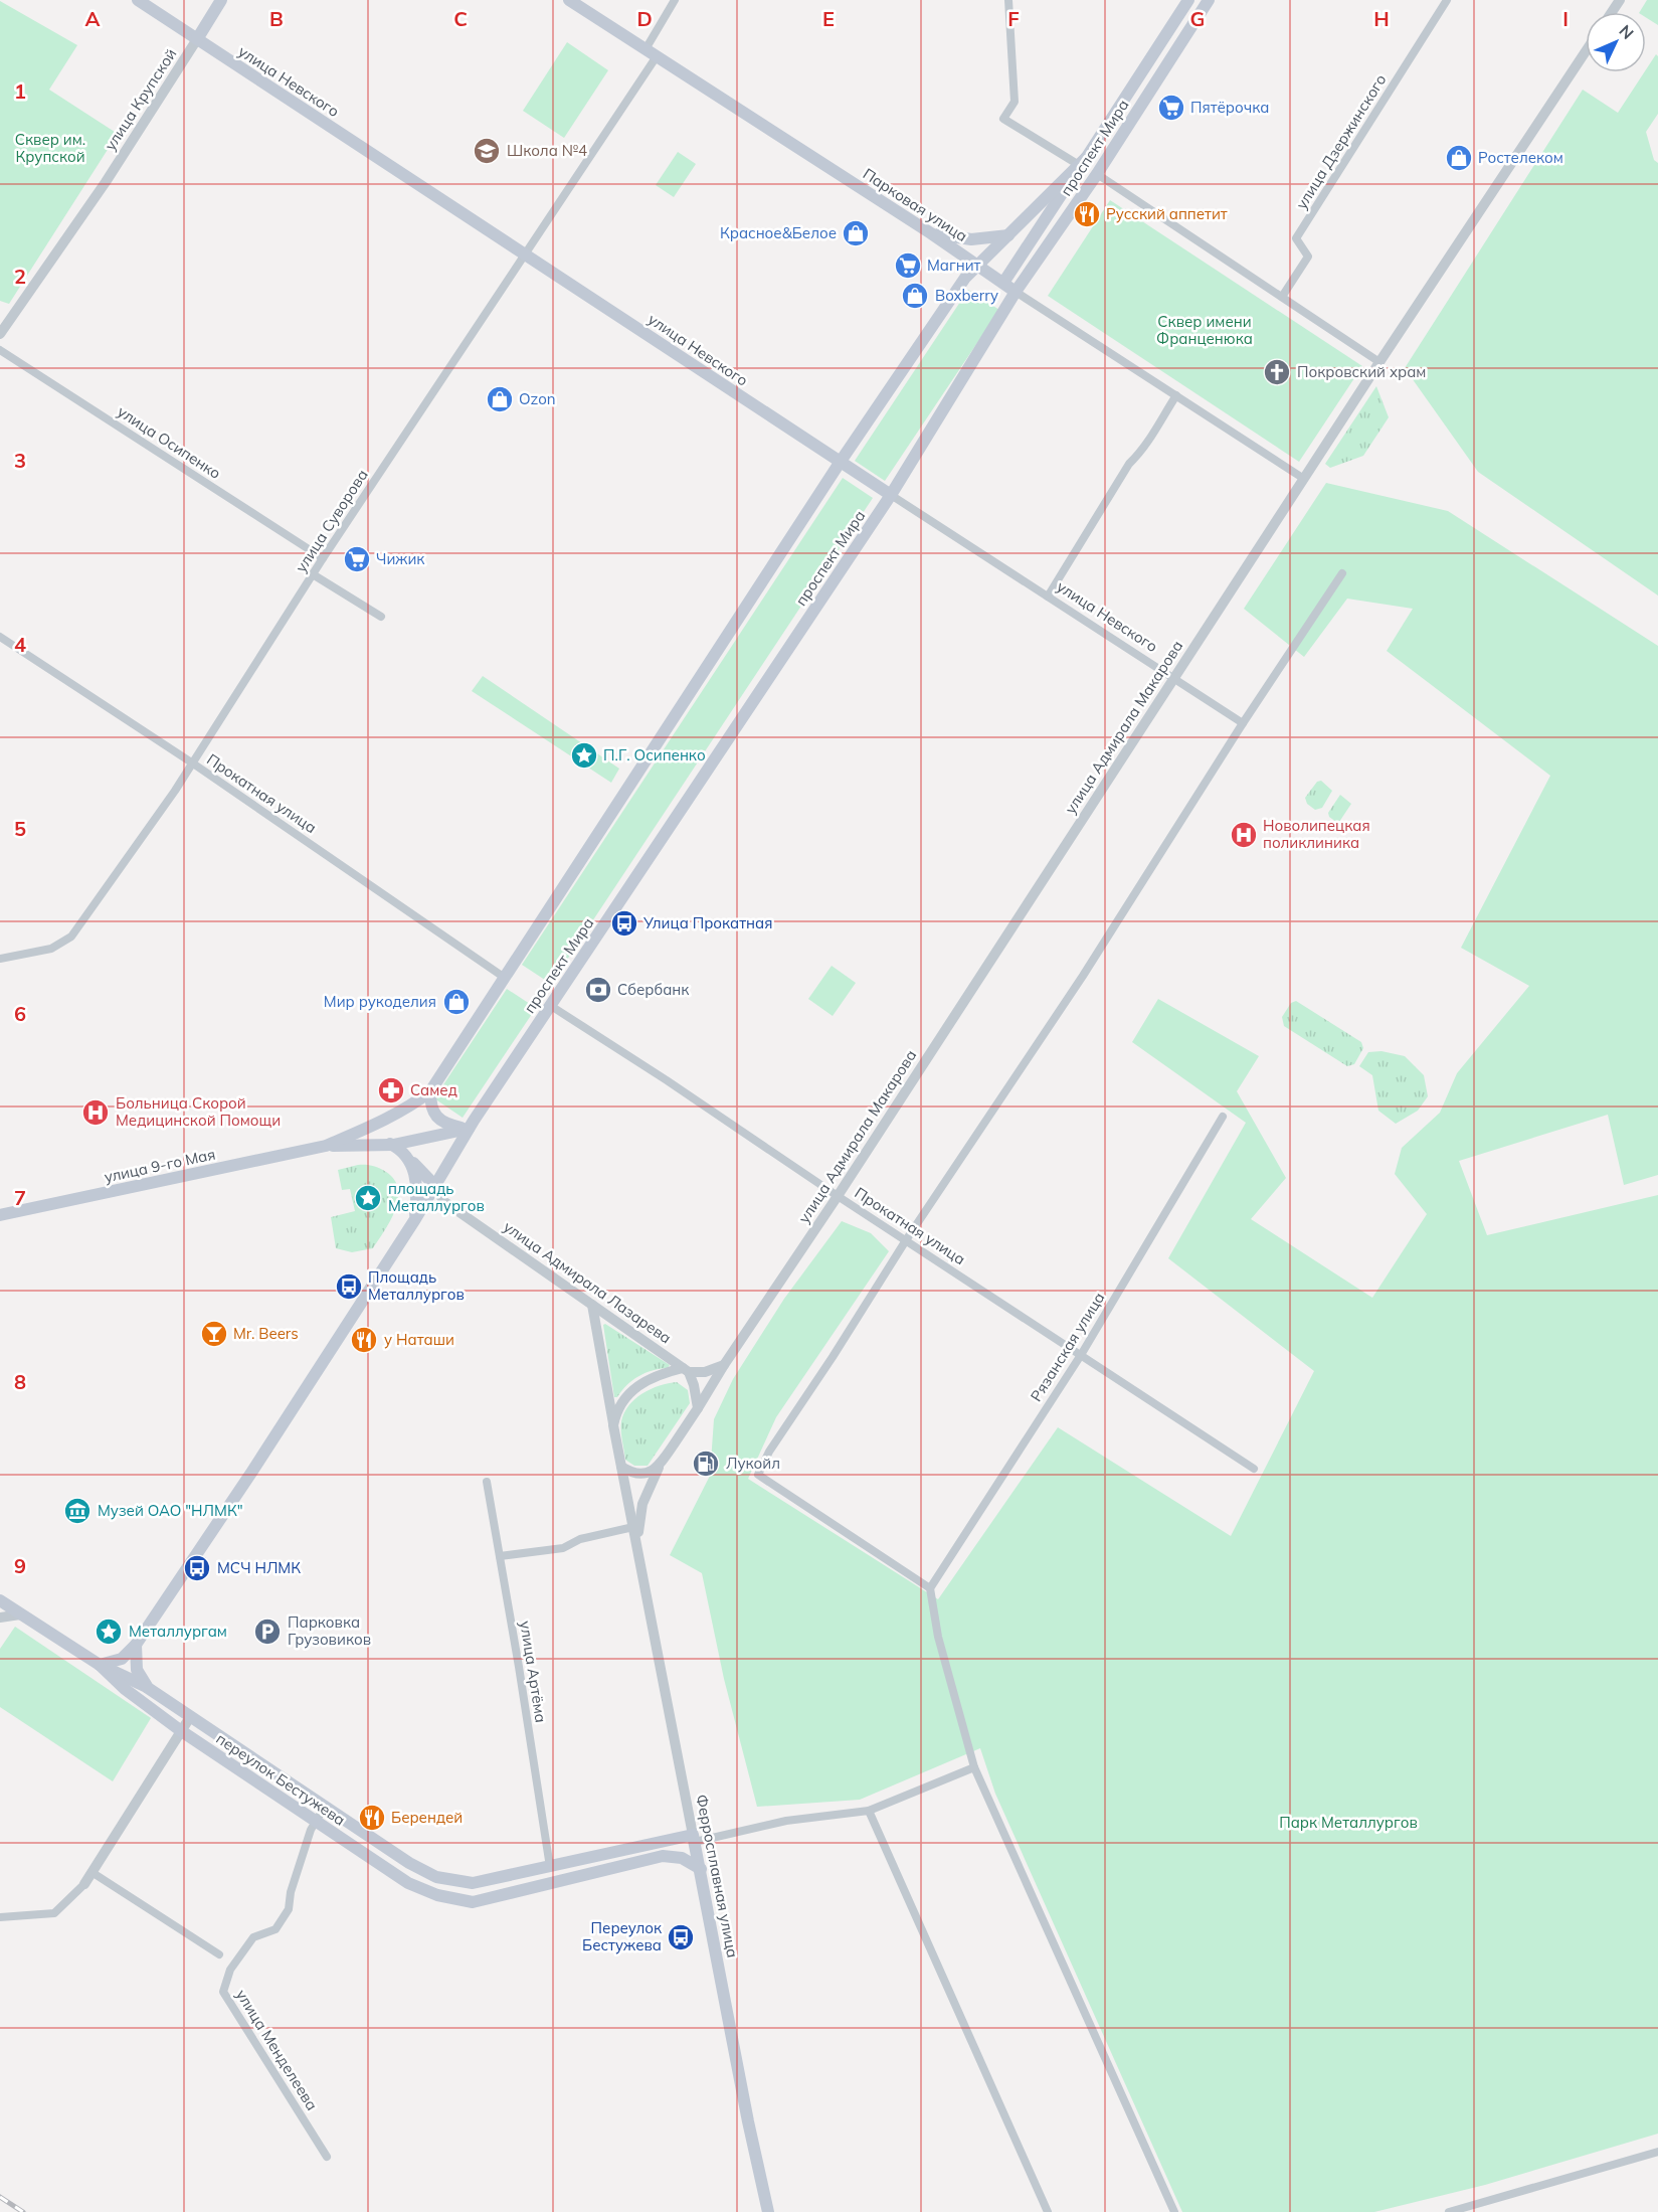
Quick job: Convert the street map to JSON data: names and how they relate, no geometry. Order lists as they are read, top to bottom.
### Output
{
  "streets": {
    "main road": [
      "улица Невского",
      "улица Крупской",
      "проспект Мира",
      "Парковая улица",
      "улица 9-го Мая",
      "переулок Бестужева",
      "Ферросплавная улица"
    ],
    "street": [
      "улица Дзержинского",
      "улица Осипенко",
      "улица Суворова",
      "улица Адмирала Макарова",
      "Прокатная улица",
      "улица Адмирала Лазарева",
      "Рязанская улица",
      "улица Артёма",
      "улица Менделеева"
    ]
  },
  "crossings": [
    ["улица Невского", "улица Крупской"],
    ["улица Невского", "проспект Мира"],
    ["улица Невского", "улица Суворова"],
    ["улица Невского", "улица Адмирала Макарова"],
    ["проспект Мира", "Парковая улица"],
    ["проспект Мира", "Прокатная улица"],
    ["проспект Мира", "улица 9-го Мая"],
    ["проспект Мира", "улица Адмирала Лазарева"],
    ["Парковая улица", "улица Суворова"],
    ["Парковая улица", "улица Адмирала Макарова"],
    ["улица Осипенко", "улица Суворова"],
    ["улица Суворова", "Прокатная улица"],
    ["улица Адмирала Макарова", "Прокатная улица"],
    ["Прокатная улица", "Рязанская улица"],
    ["улица Артёма", "переулок Бестужева"],
    ["переулок Бестужева", "Ферросплавная улица"],
    ["переулок Бестужева", "улица Менделеева"]
  ],
  "parks": ["Сквер им. Крупской", "Сквер имени Франценюка", "Парк Металлургов"],
  "places": {
    "supermarket": ["Пятёрочка", "Магнит", "Чижик"],
    "school or university": ["Школа №4"],
    "shop": [
      "Ростелеком",
      "Красное&Белое",
      "Boxberry",
      "Ozon",
      "Мир рукоделия"
    ],
    "restaurant": ["Русский аппетит", "у Наташи", "Берендей"],
    "church": ["Покровский храм"],
    "place": ["П.Г. Осипенко", "площадь Металлургов", "Металлургам"],
    "hospital": ["Новолипецкая поликлиника", "Больница Скорой Медицинской Помощи"],
    "bus stop": [
      "Улица Прокатная",
      "Площадь Металлургов",
      "МСЧ НЛМК",
      "Переулок Бестужева"
    ],
    "bank": ["Сбербанк"],
    "pharmacy": ["Самед"],
    "bar": ["Mr. Beers"],
    "fuel station": ["Лукойл"],
    "museum": ["Музей ОАО \"НЛМК\""],
    "parking": ["Парковка Грузовиков"]
  },
  "north": "top right",
  "grid": {
    "columns": [
      "A",
      "B",
      "C",
      "D",
      "E",
      "F",
      "G",
      "H",
      "I"
    ],
    "rows": [
      "1",
      "2",
      "3",
      "4",
      "5",
      "6",
      "7",
      "8",
      "9"
    ]
  }
}
